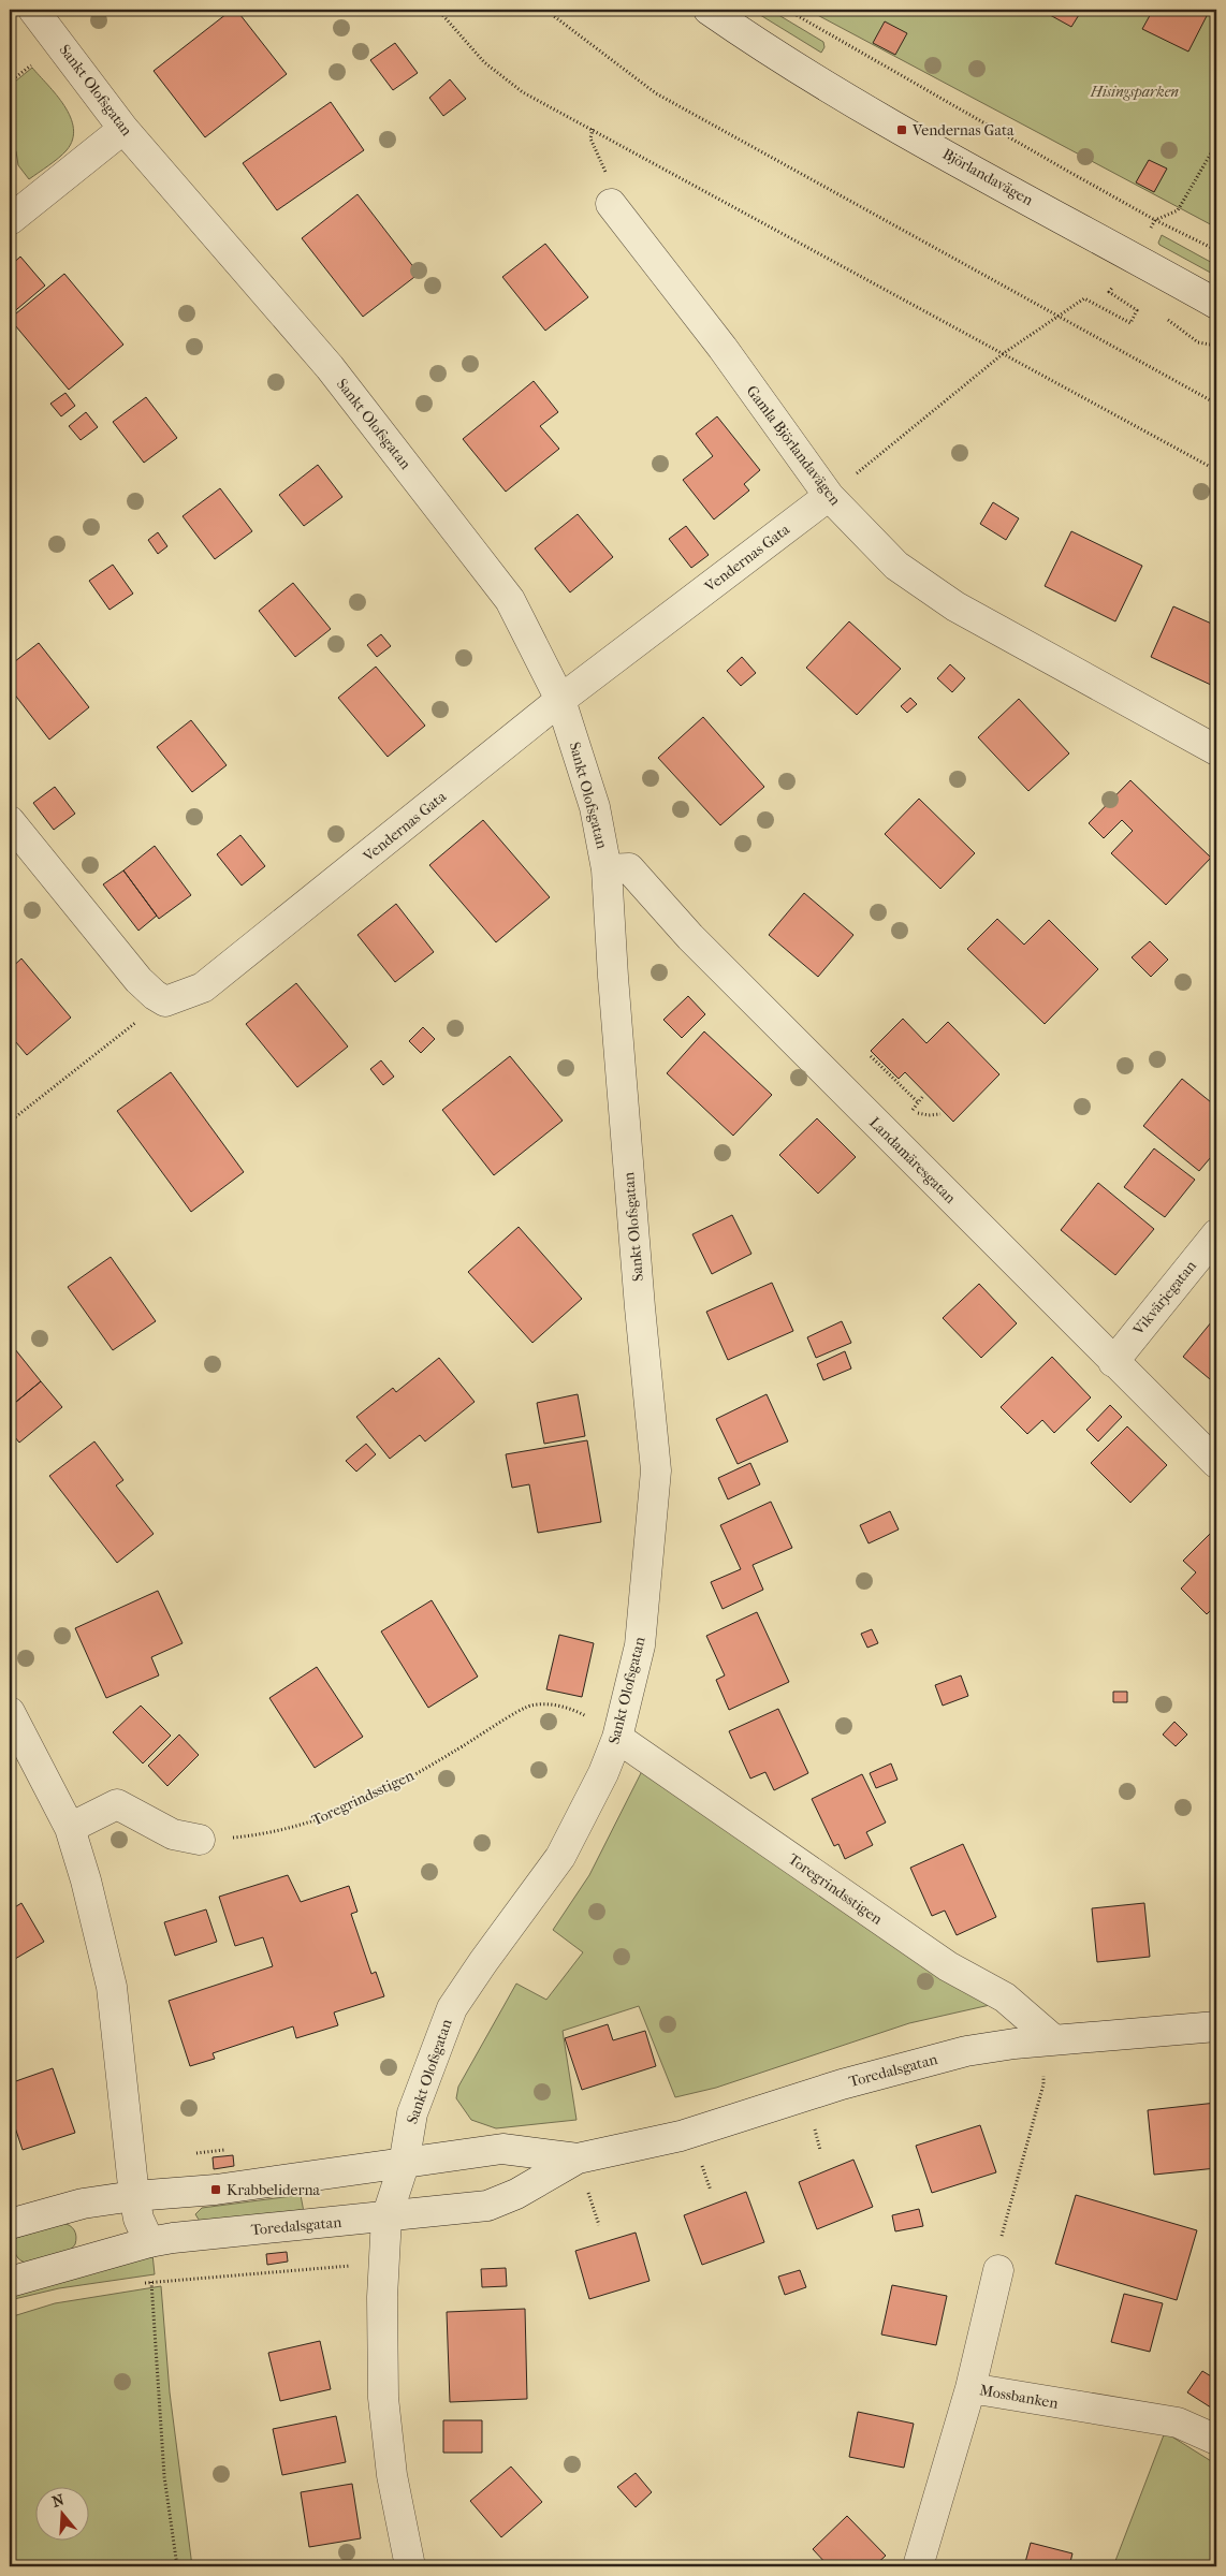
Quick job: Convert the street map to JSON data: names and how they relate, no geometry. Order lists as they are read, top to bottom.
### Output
{
  "streets": {
    "street": [
      "Sankt Olofsgatan",
      "Björlandavägen",
      "Gamla Björlandavägen",
      "Vendernas Gata",
      "Landamäresgatan",
      "Vikvärjegatan",
      "Toregrindsstigen",
      "Toredalsgatan",
      "Mossbanken"
    ]
  },
  "crossings": [
    ["Sankt Olofsgatan", "Vendernas Gata"],
    ["Sankt Olofsgatan", "Landamäresgatan"],
    ["Sankt Olofsgatan", "Toregrindsstigen"],
    ["Sankt Olofsgatan", "Toredalsgatan"],
    ["Gamla Björlandavägen", "Vendernas Gata"],
    ["Landamäresgatan", "Vikvärjegatan"],
    ["Toregrindsstigen", "Toredalsgatan"]
  ],
  "parks": ["Hisingsparken"],
  "places": {
    "transit": ["Vendernas Gata", "Krabbeliderna"]
  },
  "north": "top"
}
